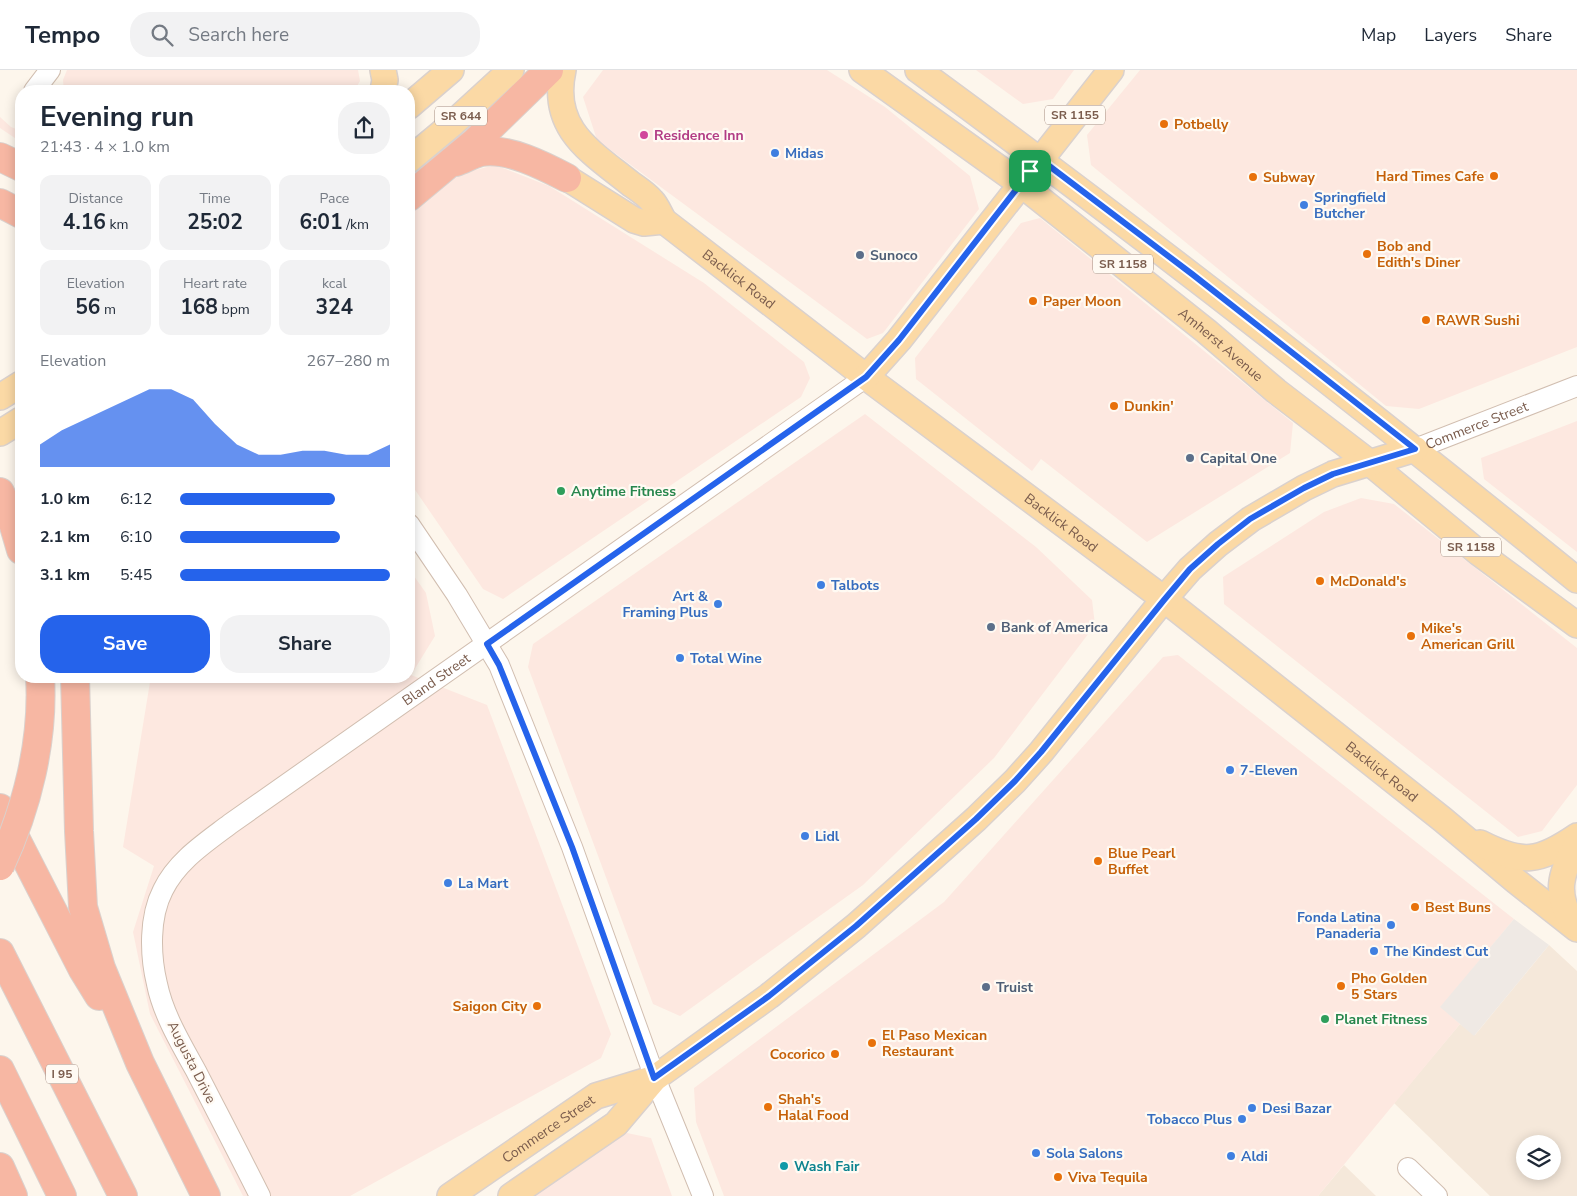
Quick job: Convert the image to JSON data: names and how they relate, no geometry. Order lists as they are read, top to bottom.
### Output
{
  "streets": {
    "highway": ["I 95"],
    "main road": [
      "SR 1155",
      "SR 644",
      "SR 1158",
      "Backlick Road",
      "Amherst Avenue",
      "Commerce Street",
      "Bland Street"
    ],
    "street": ["Augusta Drive"]
  },
  "crossings": [
    ["SR 1158", "Commerce Street"],
    ["SR 1158", "Bland Street"],
    ["Backlick Road", "Commerce Street"],
    ["Backlick Road", "Bland Street"],
    ["Amherst Avenue", "Commerce Street"],
    ["Amherst Avenue", "Bland Street"],
    ["Bland Street", "Augusta Drive"]
  ],
  "places": [
    "Potbelly",
    "Residence Inn",
    "Midas",
    "Hard Times Cafe",
    "Subway",
    "Springfield Butcher",
    "Bob and Edith's Diner",
    "Sunoco",
    "Paper Moon",
    "RAWR Sushi",
    "Dunkin'",
    "Capital One",
    "Anytime Fitness",
    "McDonald's",
    "Talbots",
    "Art & Framing Plus",
    "Bank of America",
    "Mike's American Grill",
    "Total Wine",
    "7-Eleven",
    "Lidl",
    "Blue Pearl Buffet",
    "La Mart",
    "Best Buns",
    "Fonda Latina Panaderia",
    "The Kindest Cut",
    "Pho Golden 5 Stars",
    "Truist",
    "Saigon City",
    "Planet Fitness",
    "El Paso Mexican Restaurant",
    "Cocorico",
    "Shah's Halal Food",
    "Desi Bazar",
    "Tobacco Plus",
    "Sola Salons",
    "Aldi",
    "Wash Fair",
    "Viva Tequila"
  ],
  "page": {
    "header": "Tempo",
    "search": "Search here",
    "nav": ["Map", "Layers", "Share"],
    "heading": ["Evening run", "21:43 · 4 × 1.0 km"],
    "stats": [
      ["Distance", "4.16 km"],
      ["Time", "25:02"],
      ["Pace", "6:01 /km"],
      ["Elevation", "56 m"],
      ["Heart rate", "168 bpm"],
      ["kcal", "324"]
    ],
    "chart": ["Elevation", "267–280 m"],
    "list": [
      {
        "name": "1.0 km",
        "note": "6:12"
      },
      {
        "name": "2.1 km",
        "note": "6:10"
      },
      {
        "name": "3.1 km",
        "note": "5:45"
      }
    ],
    "buttons": ["Save", "Share"]
  }
}
